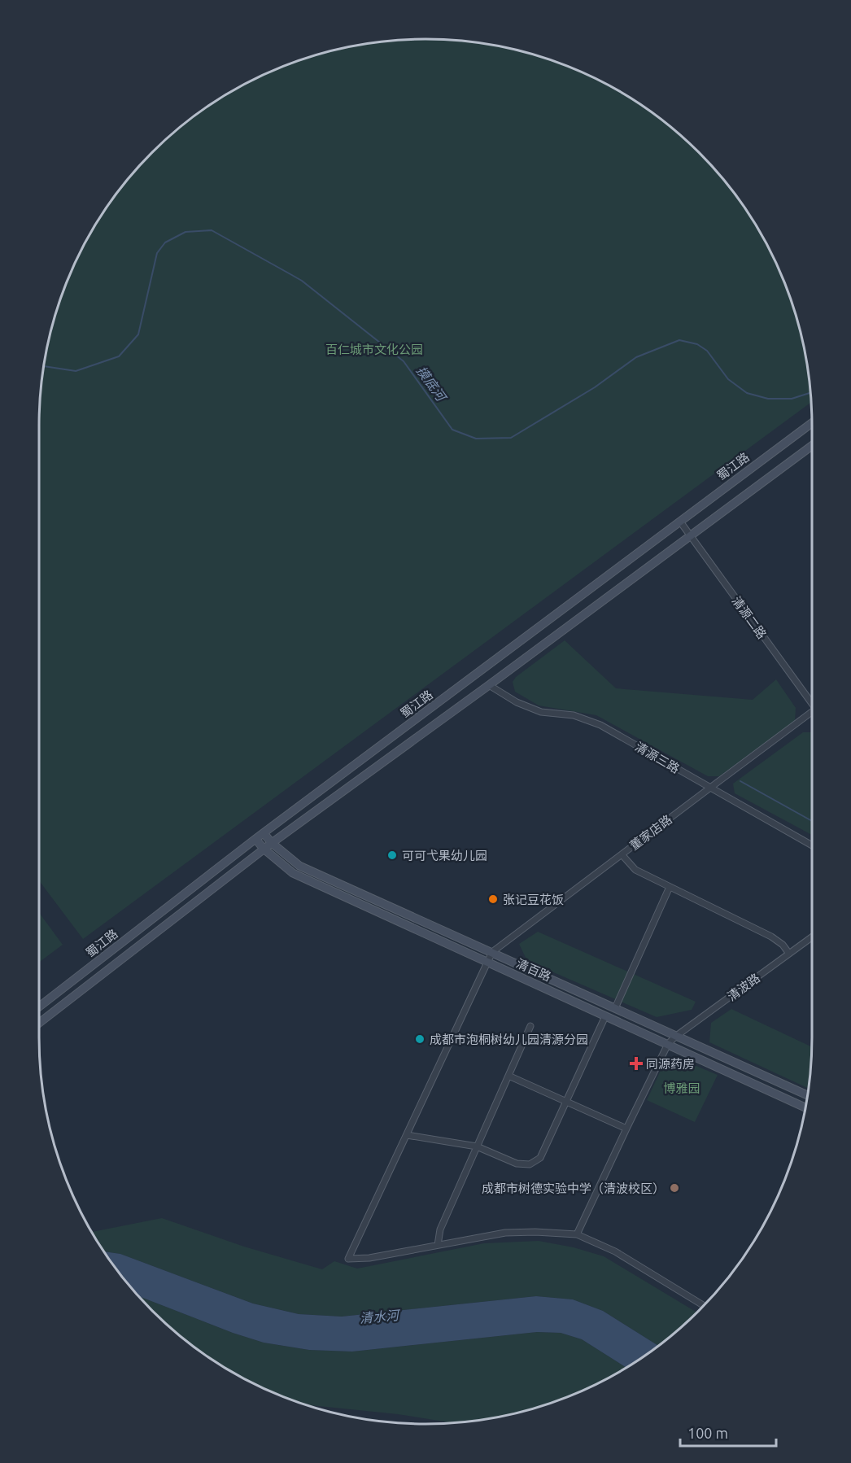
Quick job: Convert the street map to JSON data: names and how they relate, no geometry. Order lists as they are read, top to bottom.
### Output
{
  "streets": {
    "street": [
      "蜀江路",
      "清源二路",
      "清源三路",
      "董家店路",
      "清百路",
      "清波路"
    ]
  },
  "crossings": [
    ["蜀江路", "清源二路"],
    ["蜀江路", "清源三路"],
    ["蜀江路", "清百路"],
    ["清源三路", "董家店路"],
    ["董家店路", "清百路"],
    ["清百路", "清波路"]
  ],
  "water": ["摸底河", "清水河"],
  "parks": ["百仁城市文化公园", "博雅园"],
  "places": {
    "other": [
      "可可弋果幼儿园",
      "张记豆花饭",
      "成都市泡桐树幼儿园清源分园",
      "成都市树德实验中学（清波校区）"
    ],
    "health": ["同源药房"]
  },
  "scale_bar": "100 m"
}
